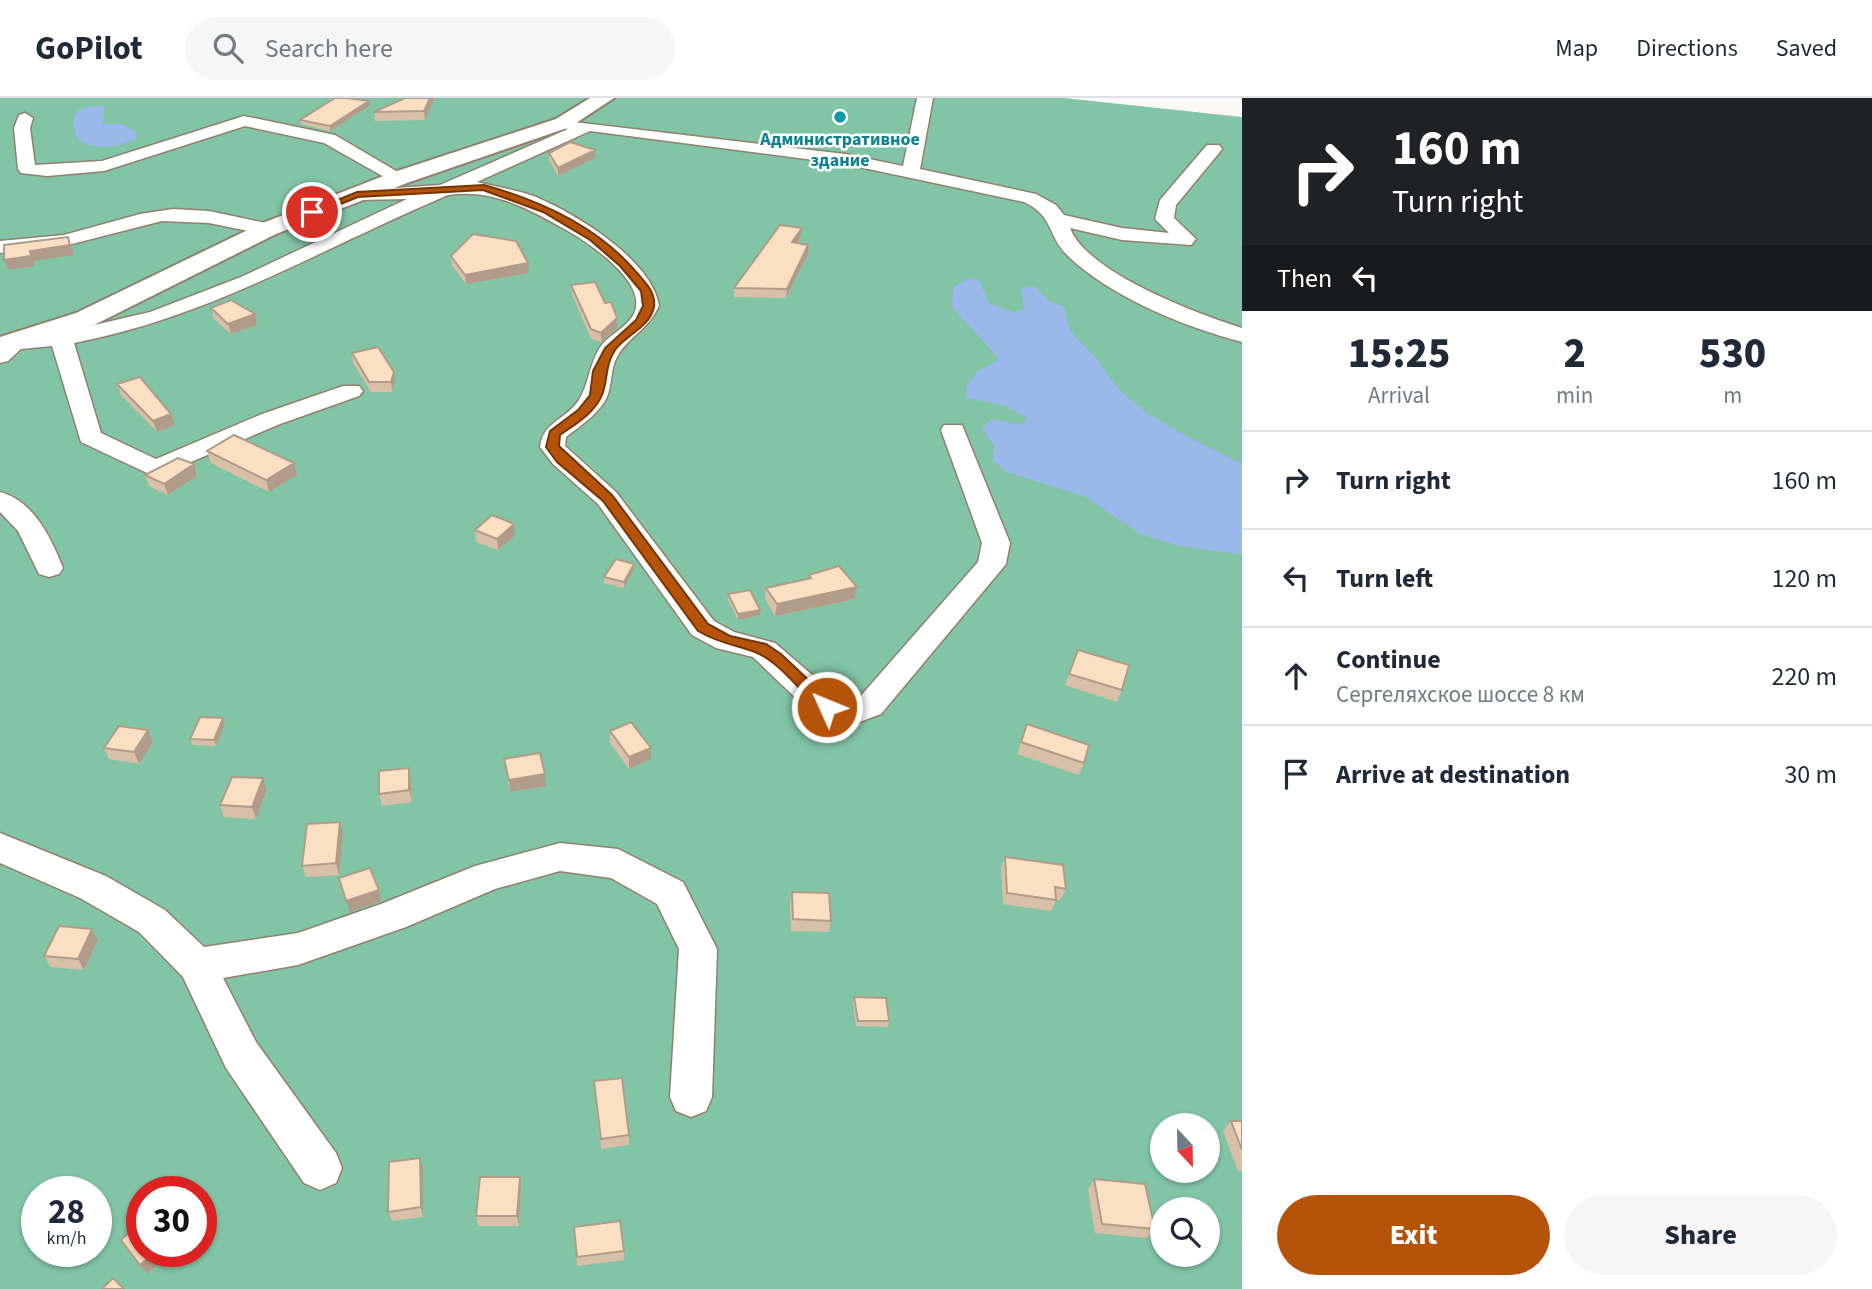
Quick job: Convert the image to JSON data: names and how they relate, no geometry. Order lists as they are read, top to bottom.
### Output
{
  "places": ["Административное здание"],
  "north": "bottom",
  "page": {
    "header": "GoPilot",
    "search": "Search here",
    "nav": ["Map", "Directions", "Saved"],
    "turn": ["160 m", "Turn right"],
    "then": "Then",
    "eta": [
      "15:25",
      "Arrival",
      "2",
      "min",
      "530",
      "m"
    ],
    "list": [
      {
        "name": "Turn right",
        "value": "160 m"
      },
      {
        "name": "Turn left",
        "value": "120 m"
      },
      {
        "name": "Continue",
        "note": "Сергеляхское шоссе 8 км",
        "value": "220 m"
      },
      {
        "name": "Arrive at destination",
        "value": "30 m"
      }
    ],
    "speed": "28 km/h",
    "limit": "30",
    "buttons": ["Exit", "Share"]
  }
}
